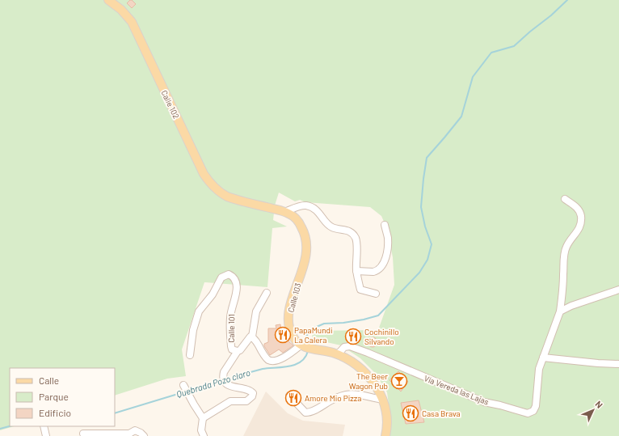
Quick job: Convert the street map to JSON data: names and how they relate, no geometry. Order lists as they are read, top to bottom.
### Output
{
  "streets": {
    "main road": ["Calle 102", "Calle 103"],
    "street": ["Calle 101", "Vía Vereda las Lajas"]
  },
  "crossings": [
    ["Calle 102", "Calle 103"]
  ],
  "water": ["Quebrada Pozo claro"],
  "places": {
    "restaurant": [
      "PapaMundi La Calera",
      "Cochinillo Silvando",
      "Amore Mio Pizza",
      "Casa Brava"
    ],
    "bar": ["The Beer Wagon Pub"]
  },
  "legend": ["Calle", "Parque", "Edificio"],
  "north": "top right"
}
